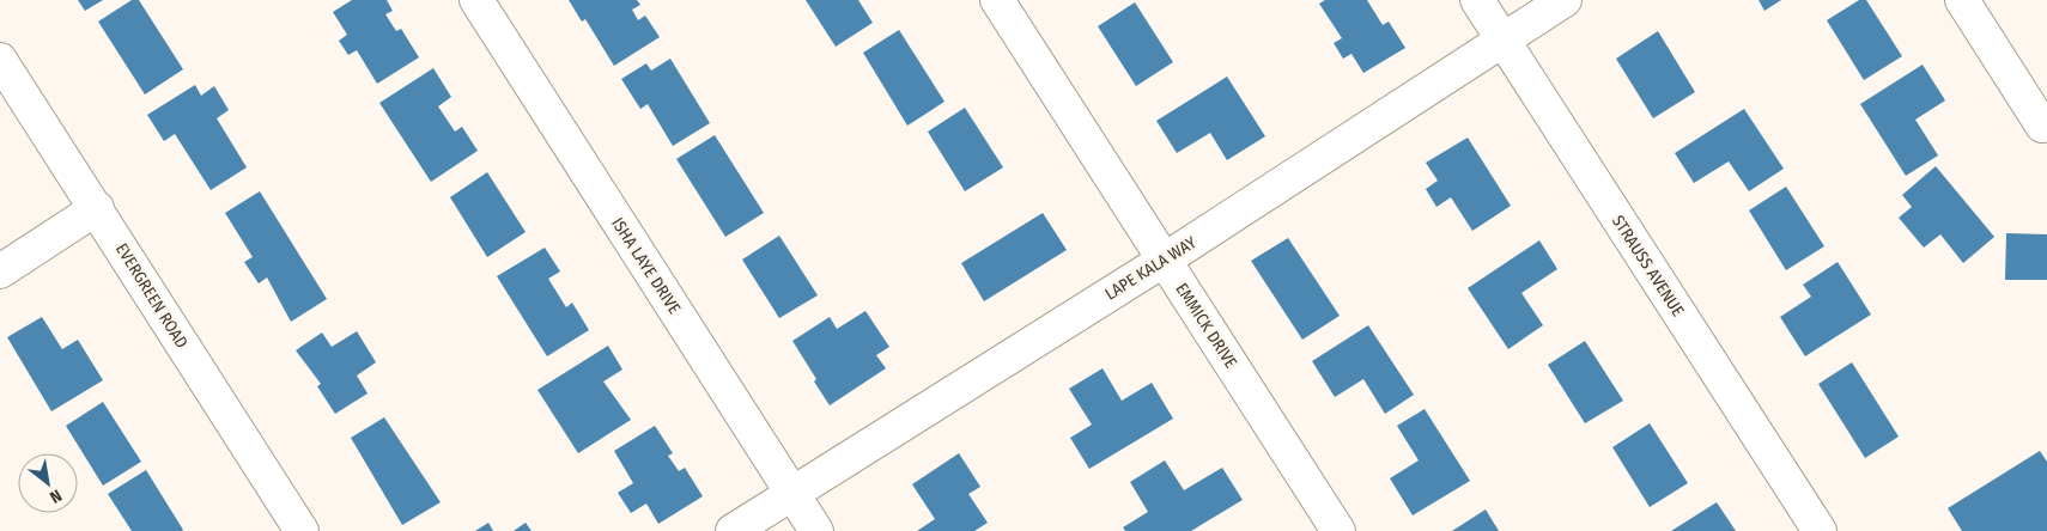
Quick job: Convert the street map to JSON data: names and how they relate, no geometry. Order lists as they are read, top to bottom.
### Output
{
  "streets": {
    "street": [
      "ISHA LAYE DRIVE",
      "STRAUSS AVENUE",
      "LAPE KALA WAY",
      "EVERGREEN ROAD",
      "EMMICK DRIVE"
    ]
  },
  "crossings": [
    ["ISHA LAYE DRIVE", "LAPE KALA WAY"],
    ["STRAUSS AVENUE", "LAPE KALA WAY"],
    ["LAPE KALA WAY", "EMMICK DRIVE"]
  ],
  "north": "bottom right"
}
